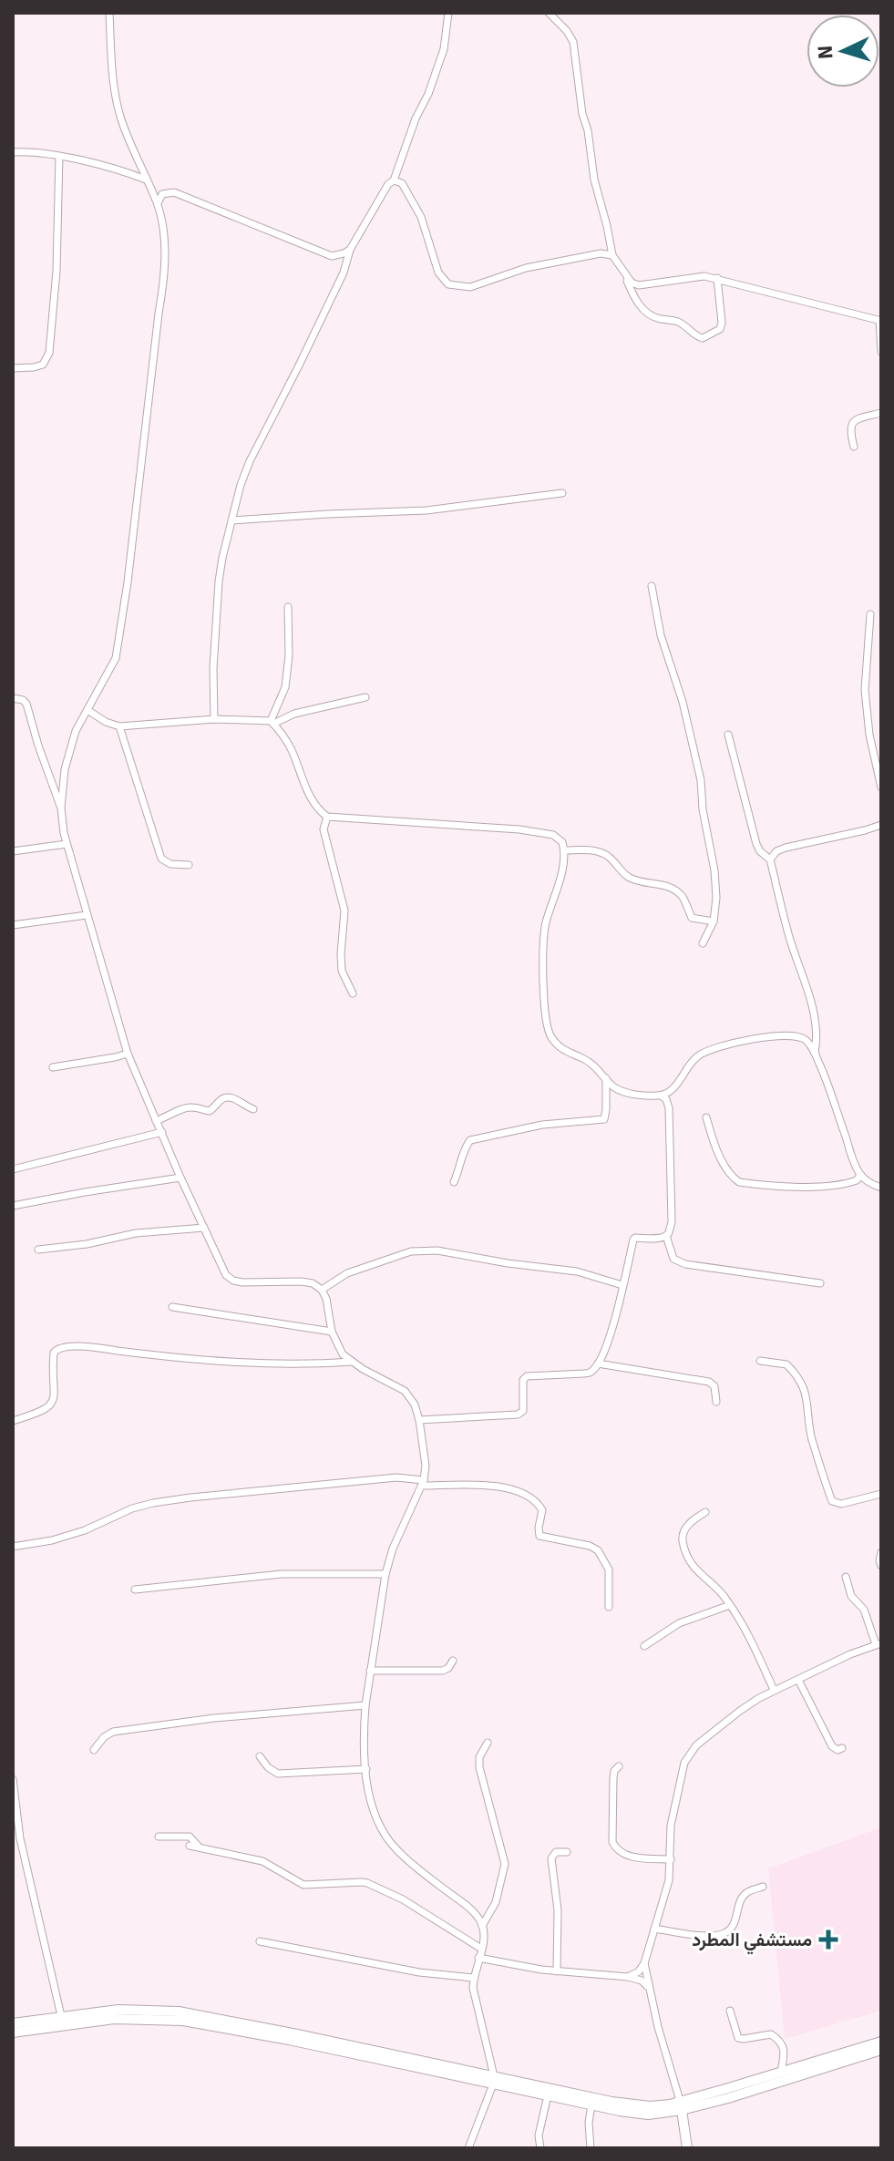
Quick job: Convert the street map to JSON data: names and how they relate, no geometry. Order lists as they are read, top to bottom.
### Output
{
  "places": {
    "health": ["مستشفي المطرد"]
  },
  "north": "left"
}
